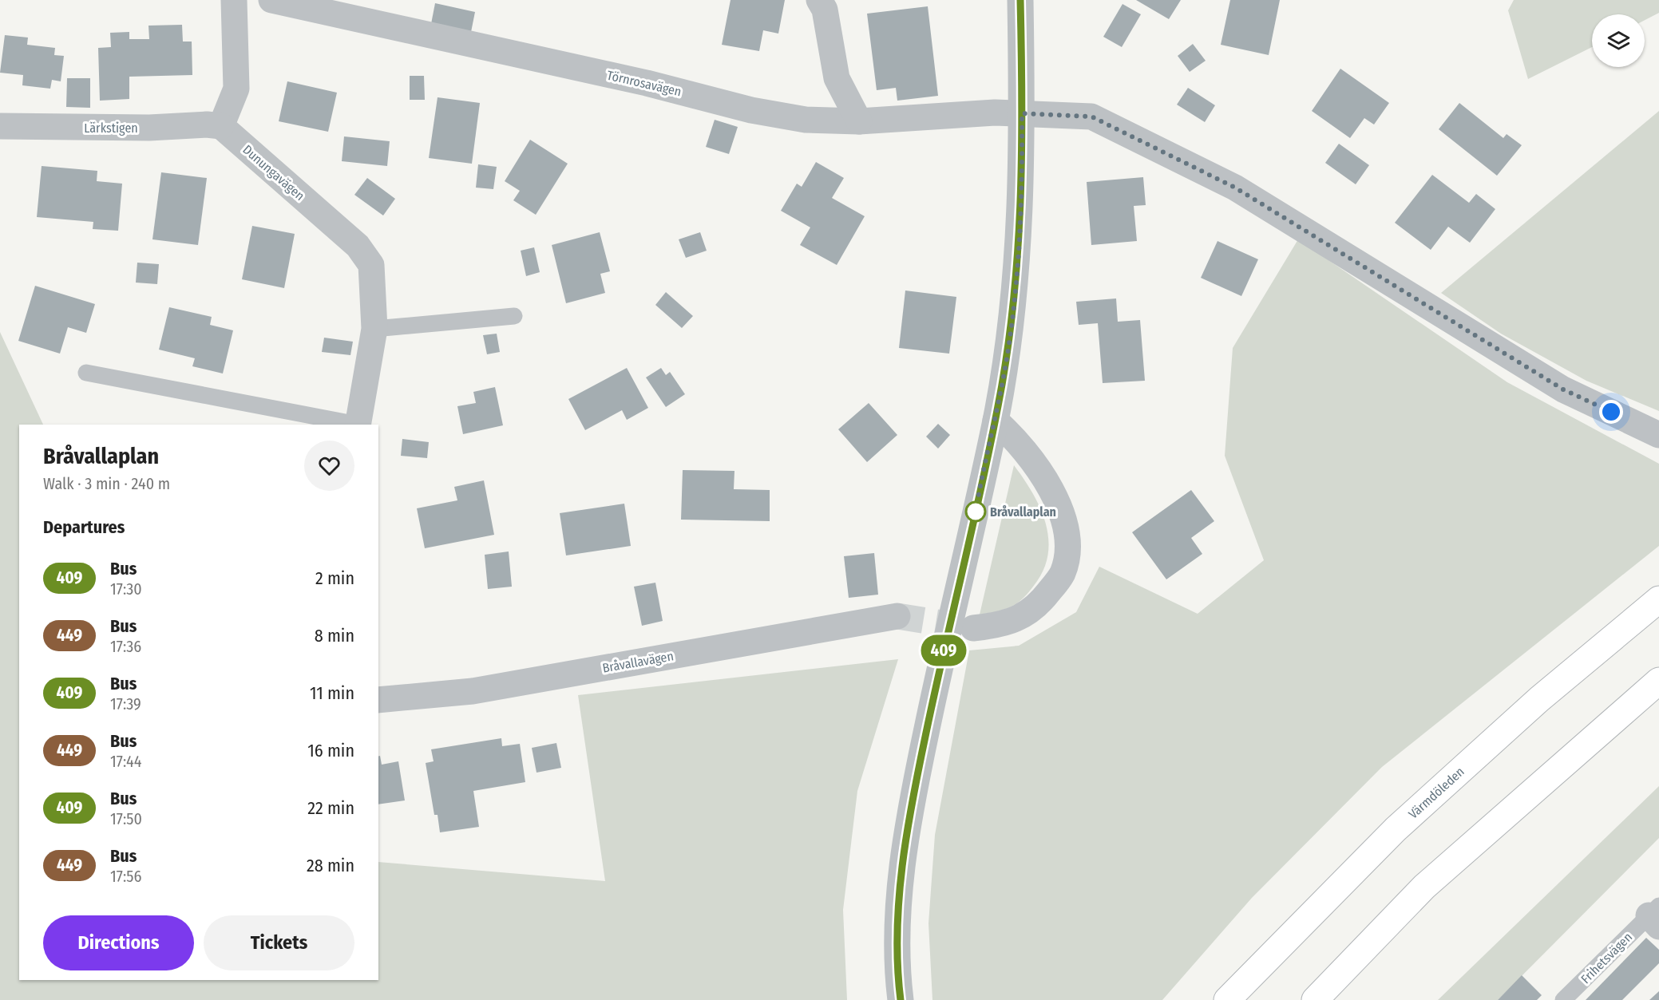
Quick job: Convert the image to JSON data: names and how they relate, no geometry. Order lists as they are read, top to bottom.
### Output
{
  "streets": {
    "highway": ["Värmdöleden"],
    "street": [
      "Törnrosavägen",
      "Lärkstigen",
      "Dunungavägen",
      "Bråvallavägen"
    ],
    "lane": ["Frihetsvägen"]
  },
  "crossings": [
    ["Lärkstigen", "Dunungavägen"]
  ],
  "places": ["Bråvallaplan"],
  "lines": ["bus line 409"],
  "page": {
    "on_map": "409",
    "heading": [
      ["Bråvallaplan", "Walk · 3 min · 240 m"],
      "Departures"
    ],
    "list": [
      {
        "mark": "409",
        "name": "Bus",
        "note": "17:30",
        "value": "2 min"
      },
      {
        "mark": "449",
        "name": "Bus",
        "note": "17:36",
        "value": "8 min"
      },
      {
        "mark": "409",
        "name": "Bus",
        "note": "17:39",
        "value": "11 min"
      },
      {
        "mark": "449",
        "name": "Bus",
        "note": "17:44",
        "value": "16 min"
      },
      {
        "mark": "409",
        "name": "Bus",
        "note": "17:50",
        "value": "22 min"
      },
      {
        "mark": "449",
        "name": "Bus",
        "note": "17:56",
        "value": "28 min"
      }
    ],
    "buttons": ["Directions", "Tickets"]
  }
}
